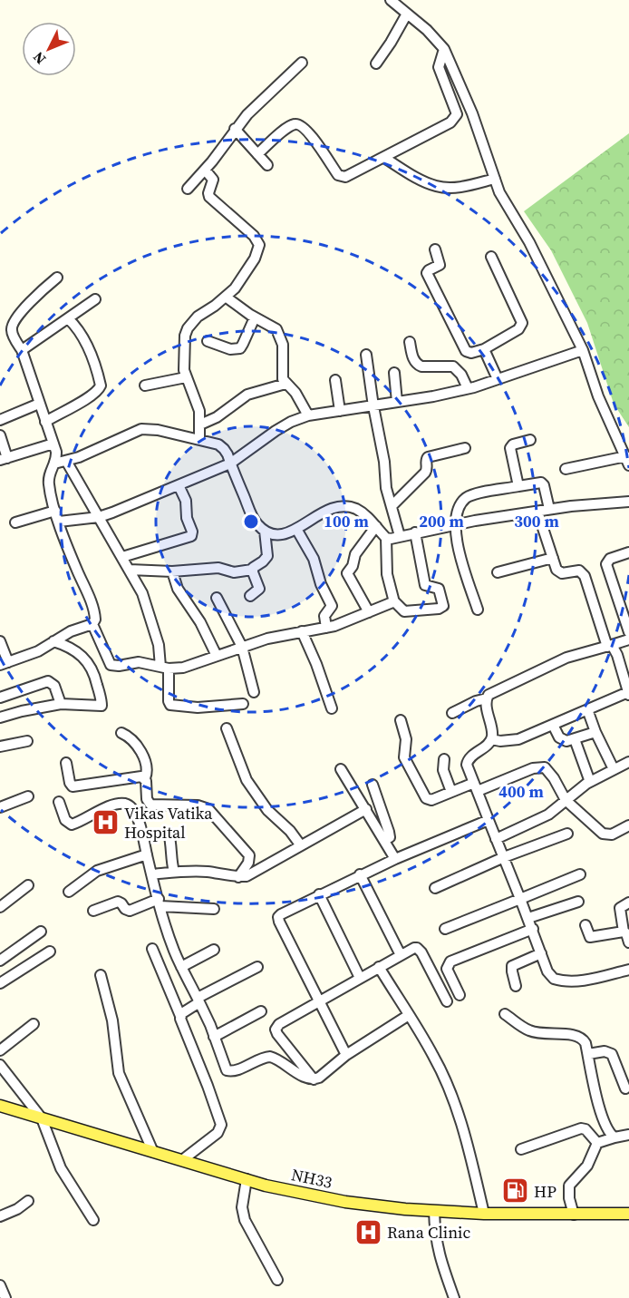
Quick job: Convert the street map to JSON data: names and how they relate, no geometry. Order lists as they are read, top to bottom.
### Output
{
  "streets": {
    "main road": ["NH33"]
  },
  "places": {
    "hospital": ["Vikas Vatika Hospital", "Rana Clinic"],
    "fuel station": ["HP"]
  },
  "north": "bottom left",
  "rings": [
    "100 m",
    "200 m",
    "300 m",
    "400 m"
  ]
}
